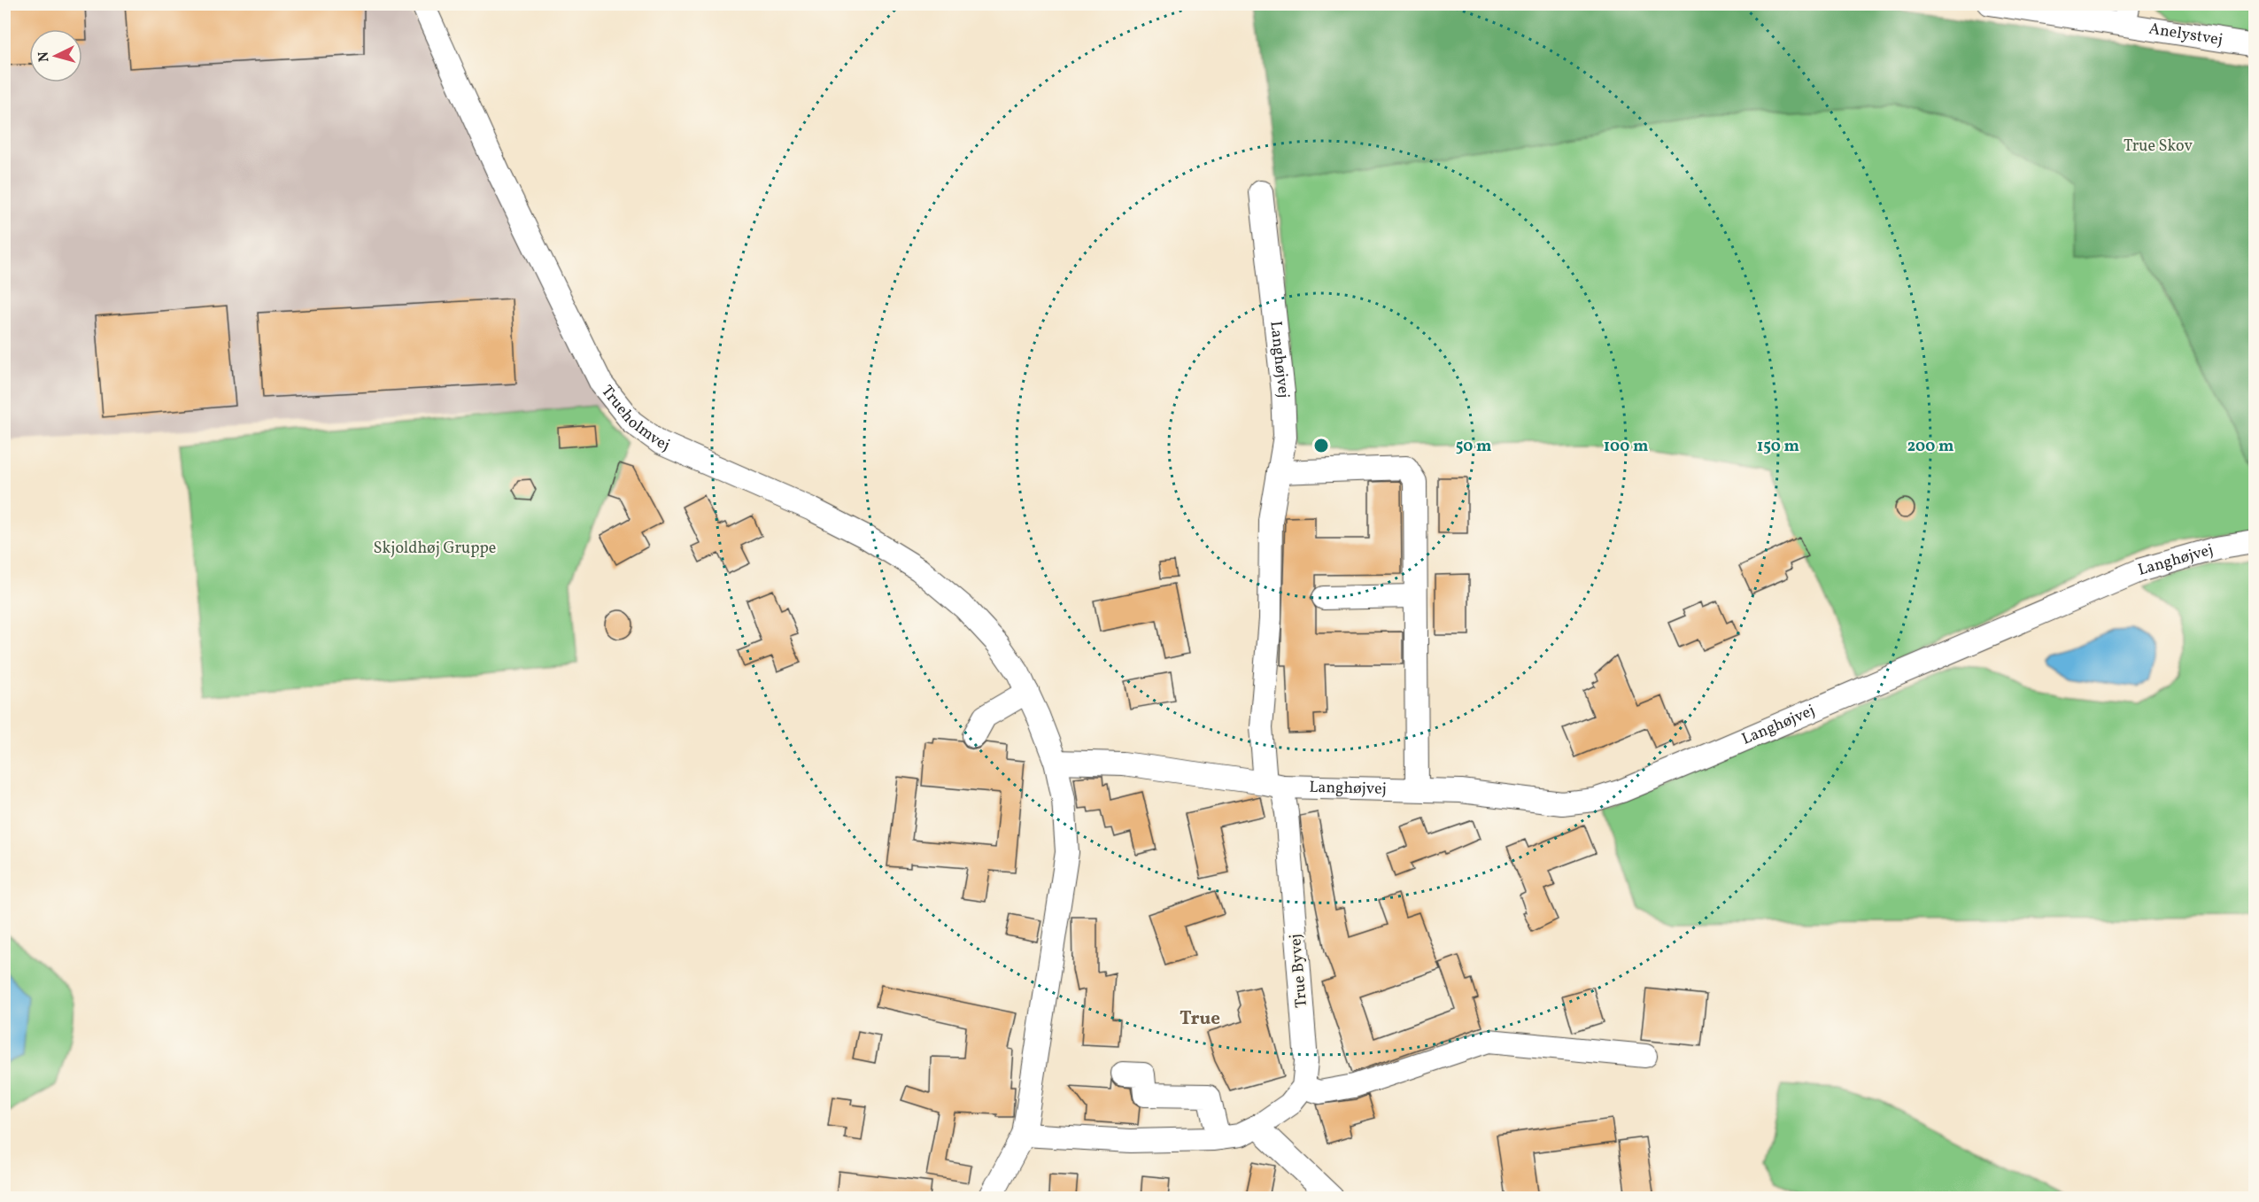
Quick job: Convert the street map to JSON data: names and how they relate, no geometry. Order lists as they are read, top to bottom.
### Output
{
  "streets": {
    "street": [
      "Anelystvej",
      "Langhøjvej",
      "Trueholmvej",
      "True Byvej"
    ]
  },
  "crossings": [
    ["Langhøjvej", "True Byvej"]
  ],
  "districts": ["True"],
  "parks": ["True Skov", "Skjoldhøj Gruppe"],
  "north": "left",
  "rings": [
    "50 m",
    "100 m",
    "150 m",
    "200 m"
  ]
}
